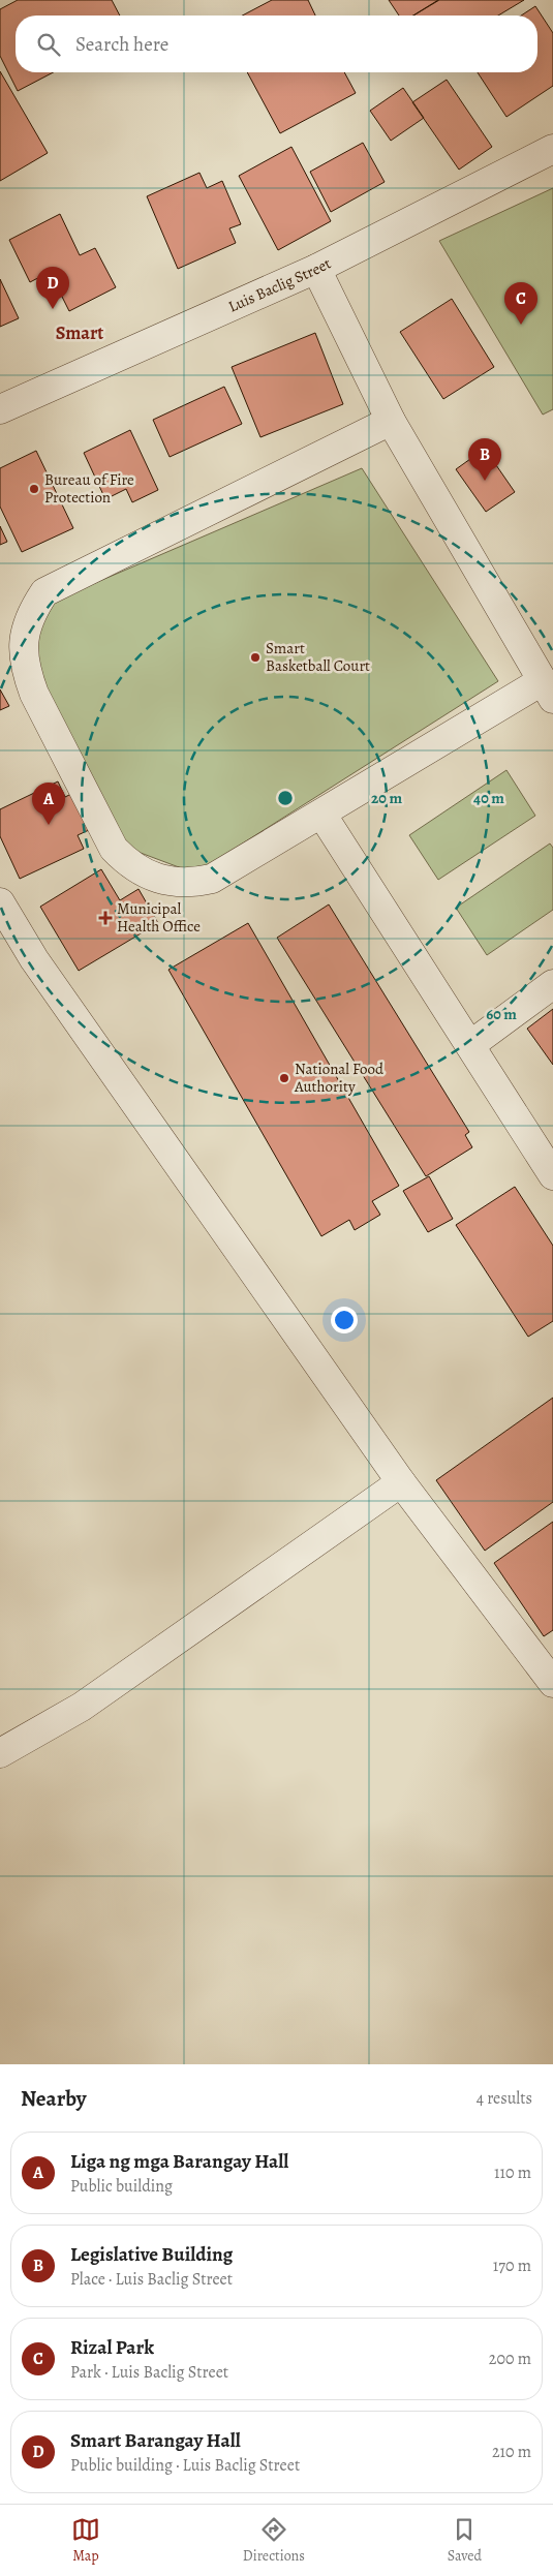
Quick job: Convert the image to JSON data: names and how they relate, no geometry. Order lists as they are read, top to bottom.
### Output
{
  "streets": {
    "street": ["Luis Baclig Street"]
  },
  "districts": ["Smart"],
  "places": {
    "other": ["Bureau of Fire Protection", "Smart Basketball Court", "National Food Authority"],
    "health": ["Municipal Health Office"]
  },
  "page": {
    "search": "Search here",
    "pins": [
      "D",
      "C",
      "B",
      "A"
    ],
    "heading": ["Nearby", "4 results"],
    "list": [
      {
        "mark": "A",
        "name": "Liga ng mga Barangay Hall",
        "note": "Public building",
        "value": "110 m"
      },
      {
        "mark": "B",
        "name": "Legislative Building",
        "note": "Place · Luis Baclig Street",
        "value": "170 m"
      },
      {
        "mark": "C",
        "name": "Rizal Park",
        "note": "Park · Luis Baclig Street",
        "value": "200 m"
      },
      {
        "mark": "D",
        "name": "Smart Barangay Hall",
        "note": "Public building · Luis Baclig Street",
        "value": "210 m"
      }
    ],
    "nav": ["Map", "Directions", "Saved"]
  },
  "rings": ["20 m", "40 m", "60 m"]
}
